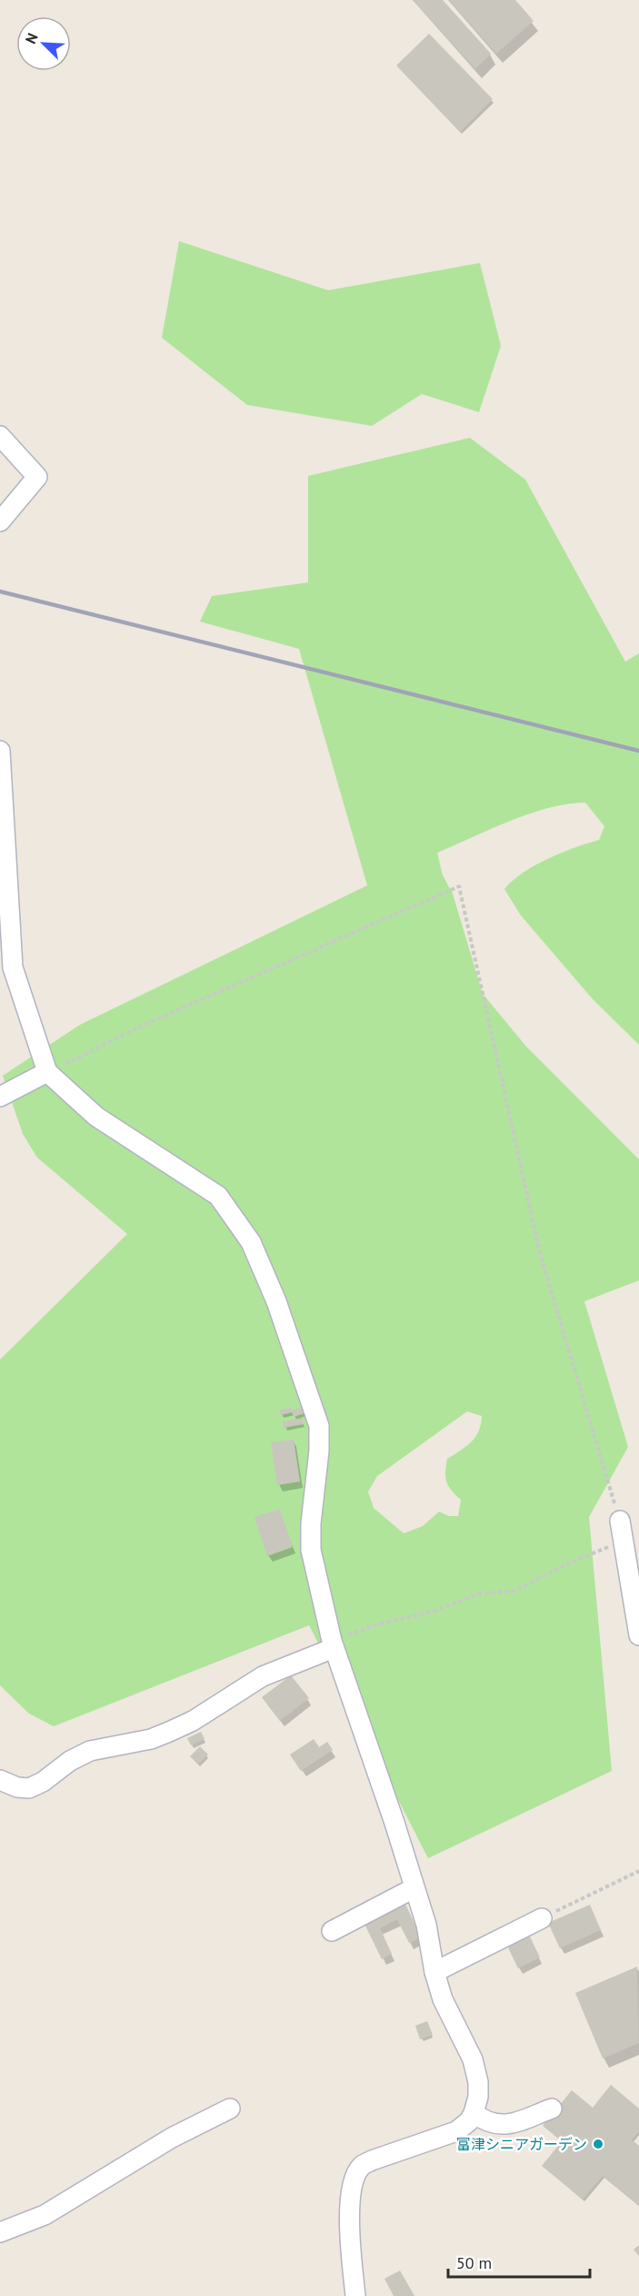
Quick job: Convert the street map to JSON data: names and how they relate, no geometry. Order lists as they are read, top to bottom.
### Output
{
  "places": ["富津シニアガーデン"],
  "scale_bar": "50 m",
  "north": "top left"
}
